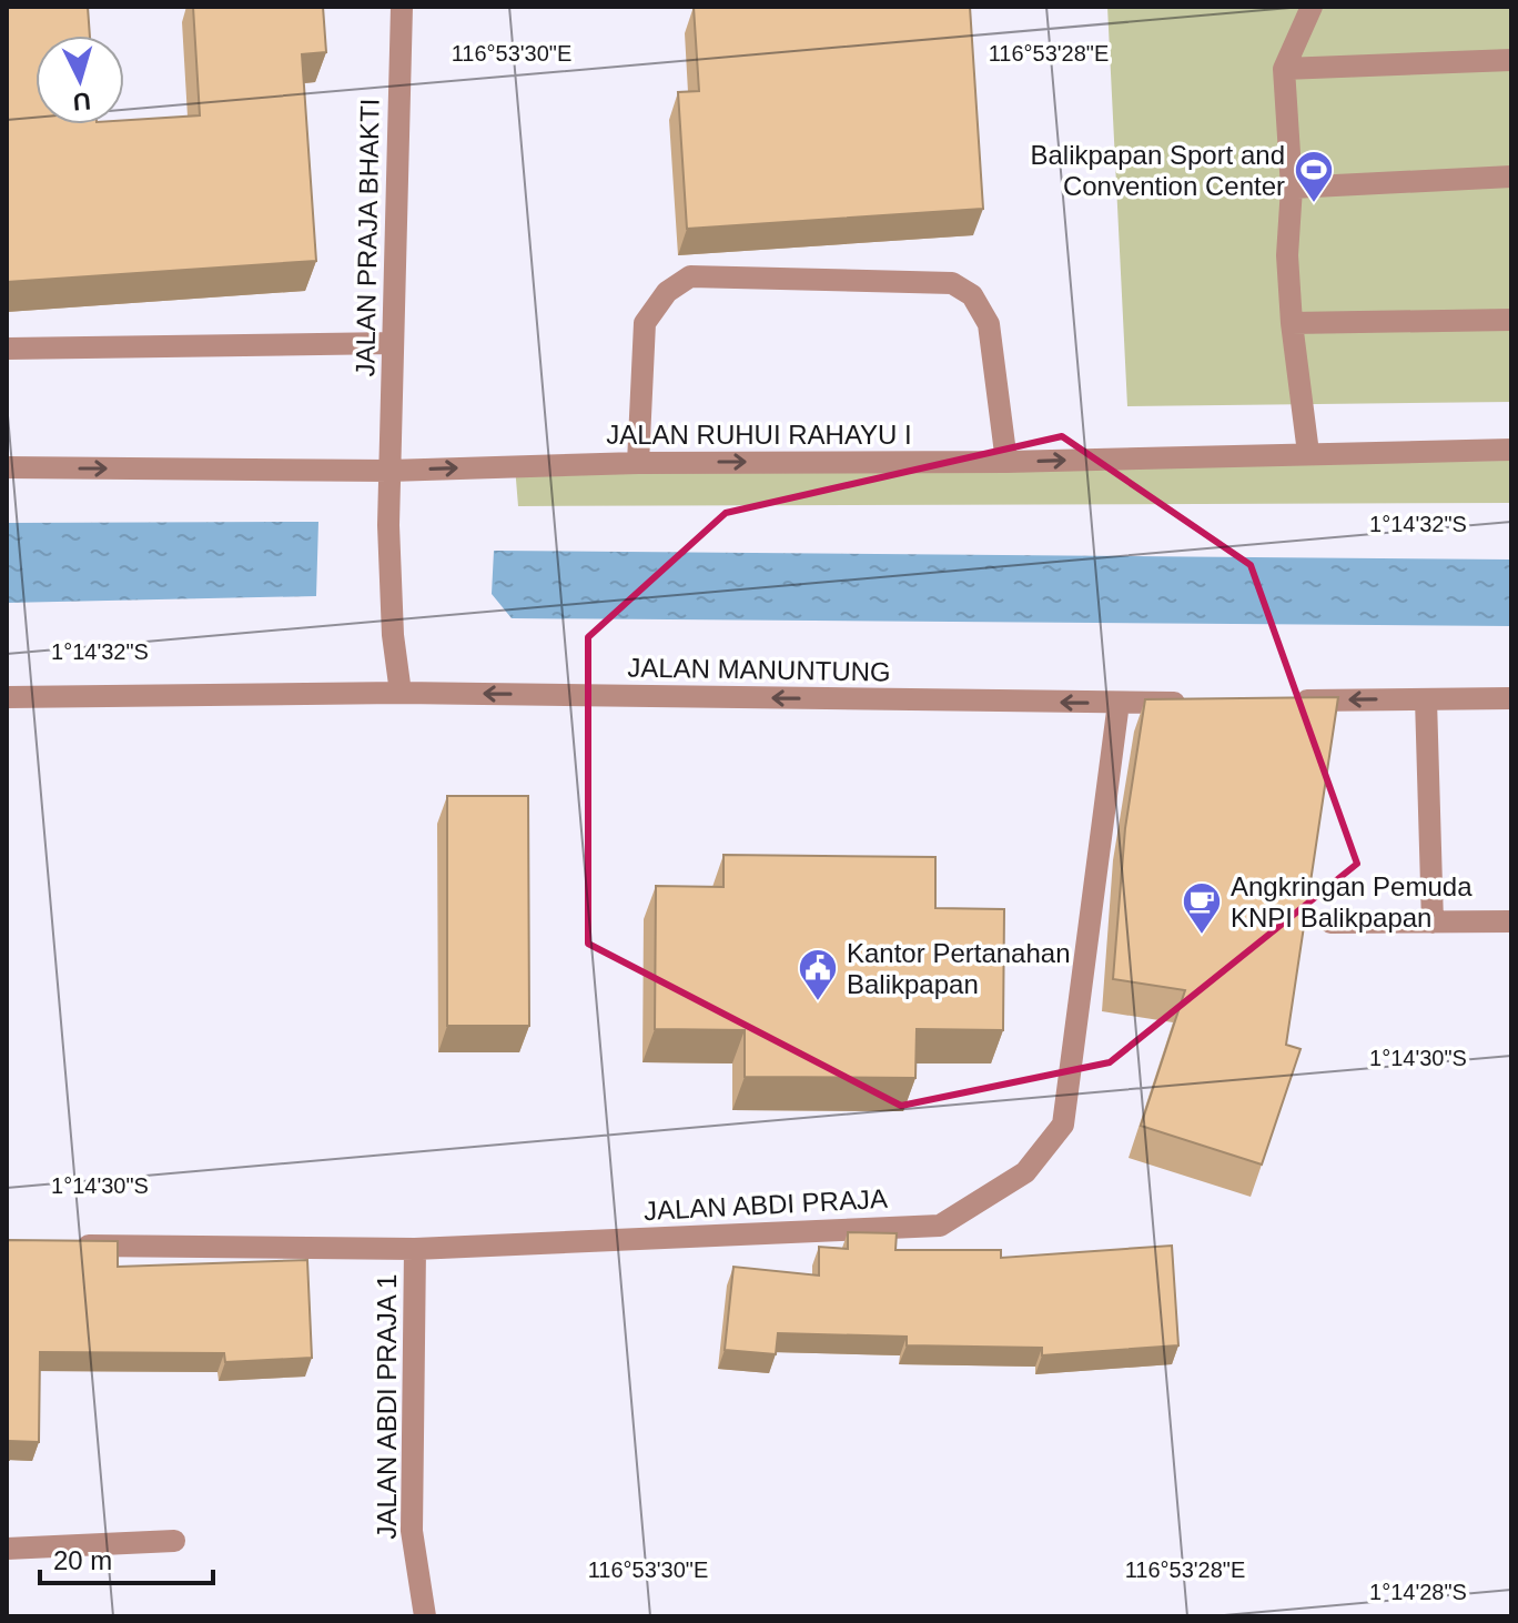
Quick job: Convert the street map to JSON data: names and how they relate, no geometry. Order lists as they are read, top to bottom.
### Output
{
  "streets": {
    "street": [
      "JALAN PRAJA BHAKTI",
      "JALAN RUHUI RAHAYU I",
      "JALAN MANUNTUNG",
      "JALAN ABDI PRAJA",
      "JALAN ABDI PRAJA 1"
    ]
  },
  "crossings": [
    ["JALAN PRAJA BHAKTI", "JALAN RUHUI RAHAYU I"],
    ["JALAN PRAJA BHAKTI", "JALAN MANUNTUNG"],
    ["JALAN MANUNTUNG", "JALAN ABDI PRAJA"],
    ["JALAN ABDI PRAJA", "JALAN ABDI PRAJA 1"]
  ],
  "one_way": ["JALAN MANUNTUNG"],
  "places": {
    "sports": ["Balikpapan Sport and Convention Center"],
    "cafe": ["Angkringan Pemuda KNPI Balikpapan"],
    "public building": ["Kantor Pertanahan Balikpapan"]
  },
  "scale_bar": "20 m",
  "north": "bottom",
  "coordinates": [
    "116°53'30\"E",
    "116°53'28\"E",
    "1°14'32\"S",
    "1°14'30\"S",
    "1°14'28\"S"
  ]
}
